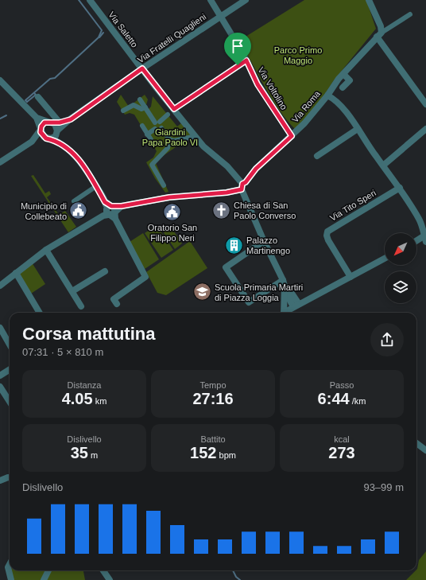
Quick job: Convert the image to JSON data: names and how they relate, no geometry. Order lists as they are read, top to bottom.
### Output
{
  "streets": {
    "street": [
      "Via Saletto",
      "Via Fratelli Quaglieni",
      "Via Voltolino",
      "Via Roma",
      "Via Tito Speri"
    ]
  },
  "crossings": [
    ["Via Saletto", "Via Fratelli Quaglieni"],
    ["Via Saletto", "Via Roma"],
    ["Via Fratelli Quaglieni", "Via Voltolino"],
    ["Via Voltolino", "Via Roma"]
  ],
  "parks": ["Parco Primo Maggio", "Giardini Papa Paolo VI"],
  "places": {
    "church": ["Chiesa di San Paolo Converso"],
    "public building": ["Municipio di Collebeato", "Oratorio San Filippo Neri"],
    "building": ["Palazzo Martinengo"],
    "school or university": ["Scuola Primaria Martiri di Piazza Loggia"]
  },
  "north": "bottom left",
  "page": {
    "heading": ["Corsa mattutina", "07:31 · 5 × 810 m"],
    "stats": [
      ["Distanza", "4.05 km"],
      ["Tempo", "27:16"],
      ["Passo", "6:44 /km"],
      ["Dislivello", "35 m"],
      ["Battito", "152 bpm"],
      ["kcal", "273"]
    ],
    "chart": ["Dislivello", "93–99 m"]
  }
}
